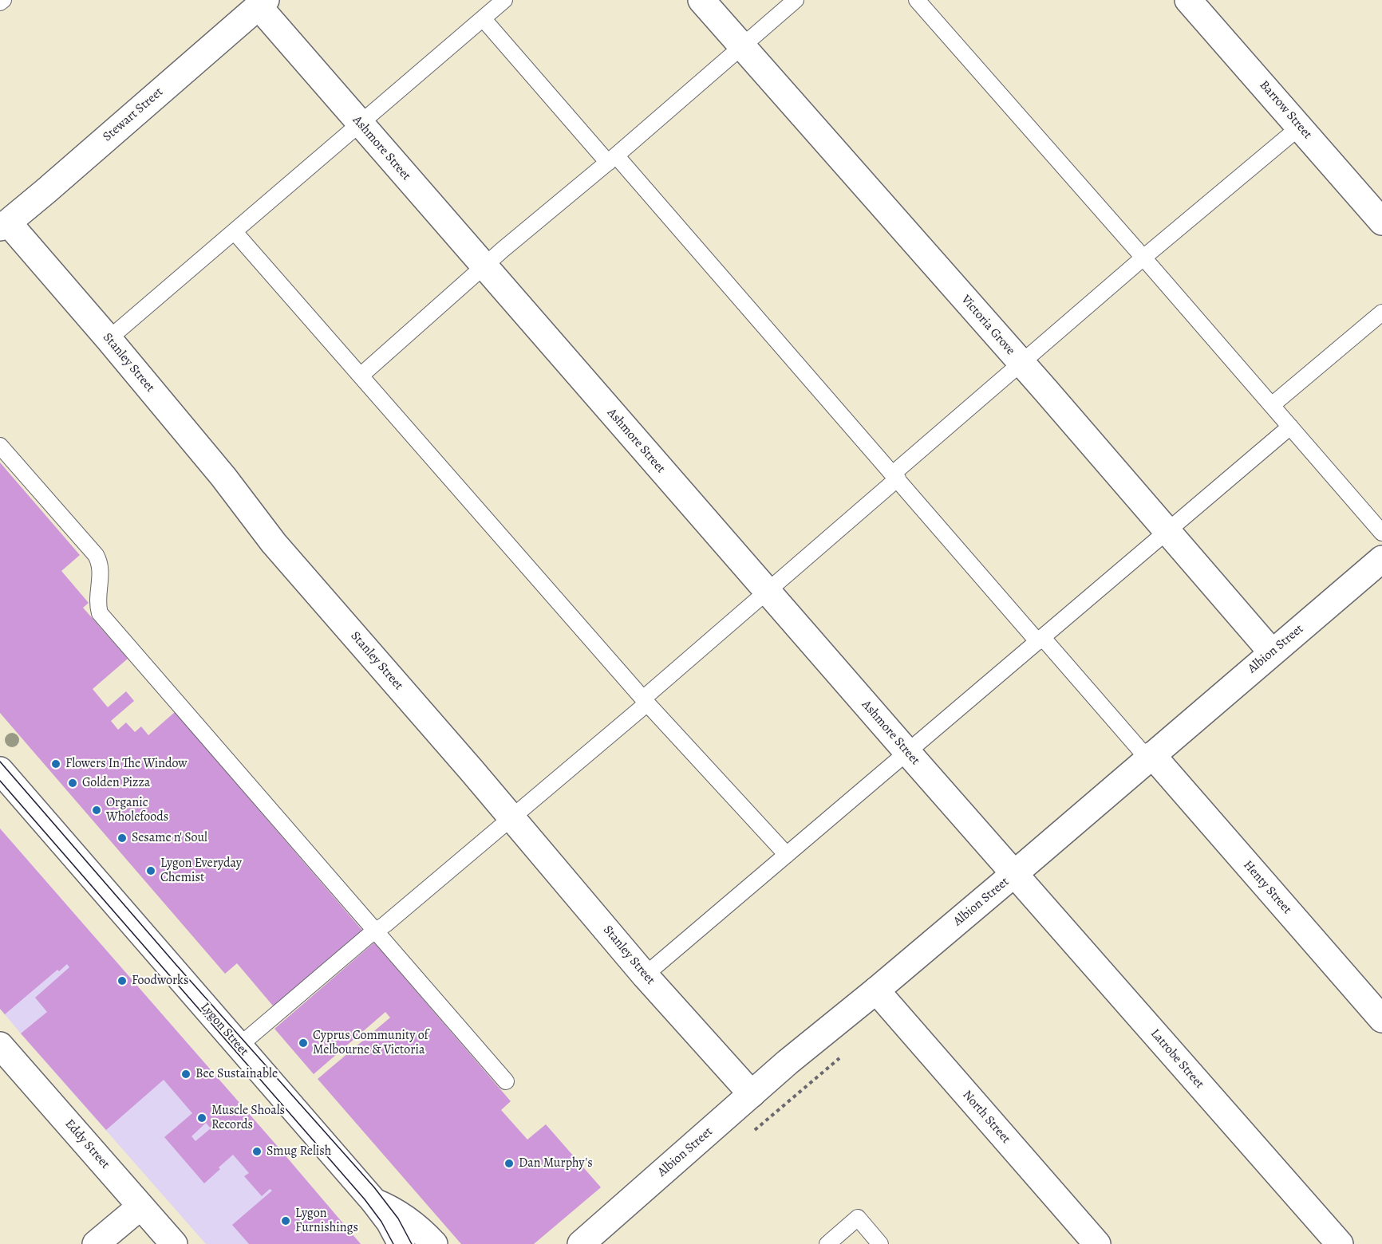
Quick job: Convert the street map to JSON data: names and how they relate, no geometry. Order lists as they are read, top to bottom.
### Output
{
  "streets": {
    "street": [
      "Barrow Street",
      "Stewart Street",
      "Ashmore Street",
      "Victoria Grove",
      "Stanley Street",
      "Albion Street",
      "Henty Street",
      "Lygon Street",
      "Latrobe Street",
      "North Street",
      "Eddy Street"
    ]
  },
  "crossings": [
    ["Stewart Street", "Ashmore Street"],
    ["Stewart Street", "Stanley Street"],
    ["Ashmore Street", "Albion Street"],
    ["Ashmore Street", "Latrobe Street"],
    ["Victoria Grove", "Albion Street"],
    ["Stanley Street", "Albion Street"],
    ["Albion Street", "Henty Street"],
    ["Albion Street", "Latrobe Street"],
    ["Albion Street", "North Street"]
  ],
  "places": [
    "Flowers In The Window",
    "Golden Pizza",
    "Organic Wholefoods",
    "Sesame n' Soul",
    "Lygon Everyday Chemist",
    "Foodworks",
    "Cyprus Community of Melbourne & Victoria",
    "Bee Sustainable",
    "Muscle Shoals Records",
    "Smug Relish",
    "Dan Murphy's",
    "Lygon Furnishings"
  ]
}
